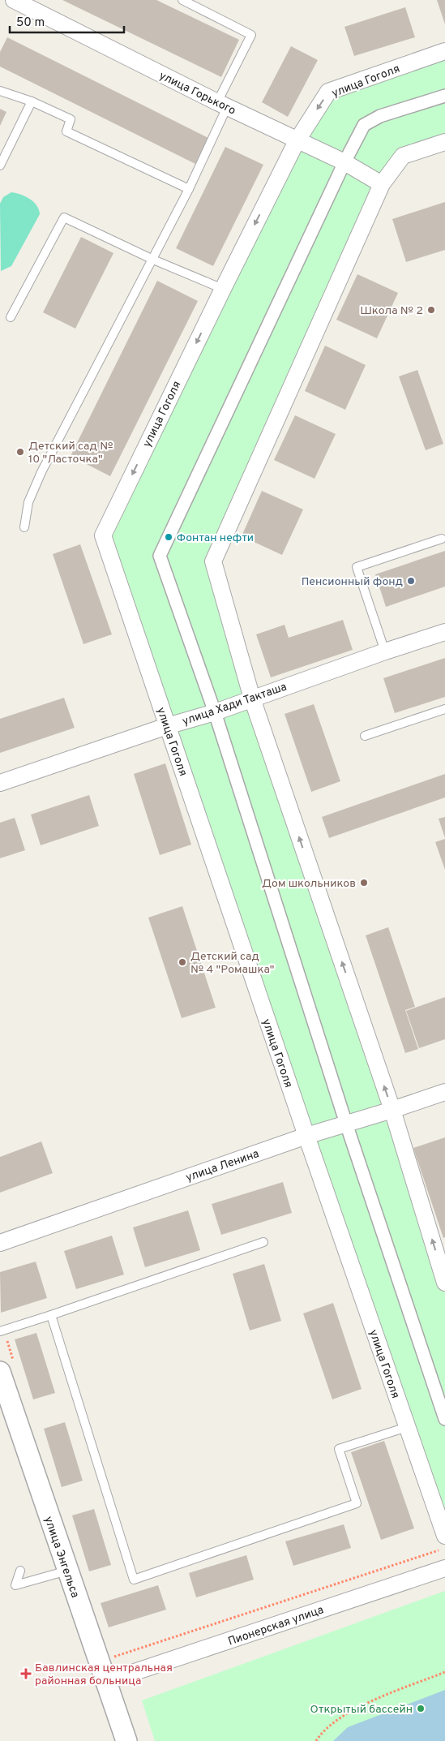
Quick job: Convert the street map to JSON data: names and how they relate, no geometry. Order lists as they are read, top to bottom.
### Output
{
  "streets": {
    "street": [
      "улица Гоголя",
      "улица Горького",
      "улица Хади Такташа",
      "улица Ленина",
      "улица Энгельса",
      "Пионерская улица"
    ]
  },
  "crossings": [
    ["улица Гоголя", "улица Горького"],
    ["улица Гоголя", "улица Хади Такташа"],
    ["улица Гоголя", "улица Ленина"],
    ["улица Энгельса", "Пионерская улица"]
  ],
  "places": {
    "other": [
      "Школа № 2",
      "Детский сад № 10 \"Ласточка\"",
      "Фонтан нефти",
      "Пенсионный фонд",
      "Дом школьников",
      "Детский сад № 4 \"Ромашка\"",
      "Открытый бассейн"
    ],
    "health": ["Бавлинская центральная районная больница"]
  },
  "scale_bar": "50 m"
}
